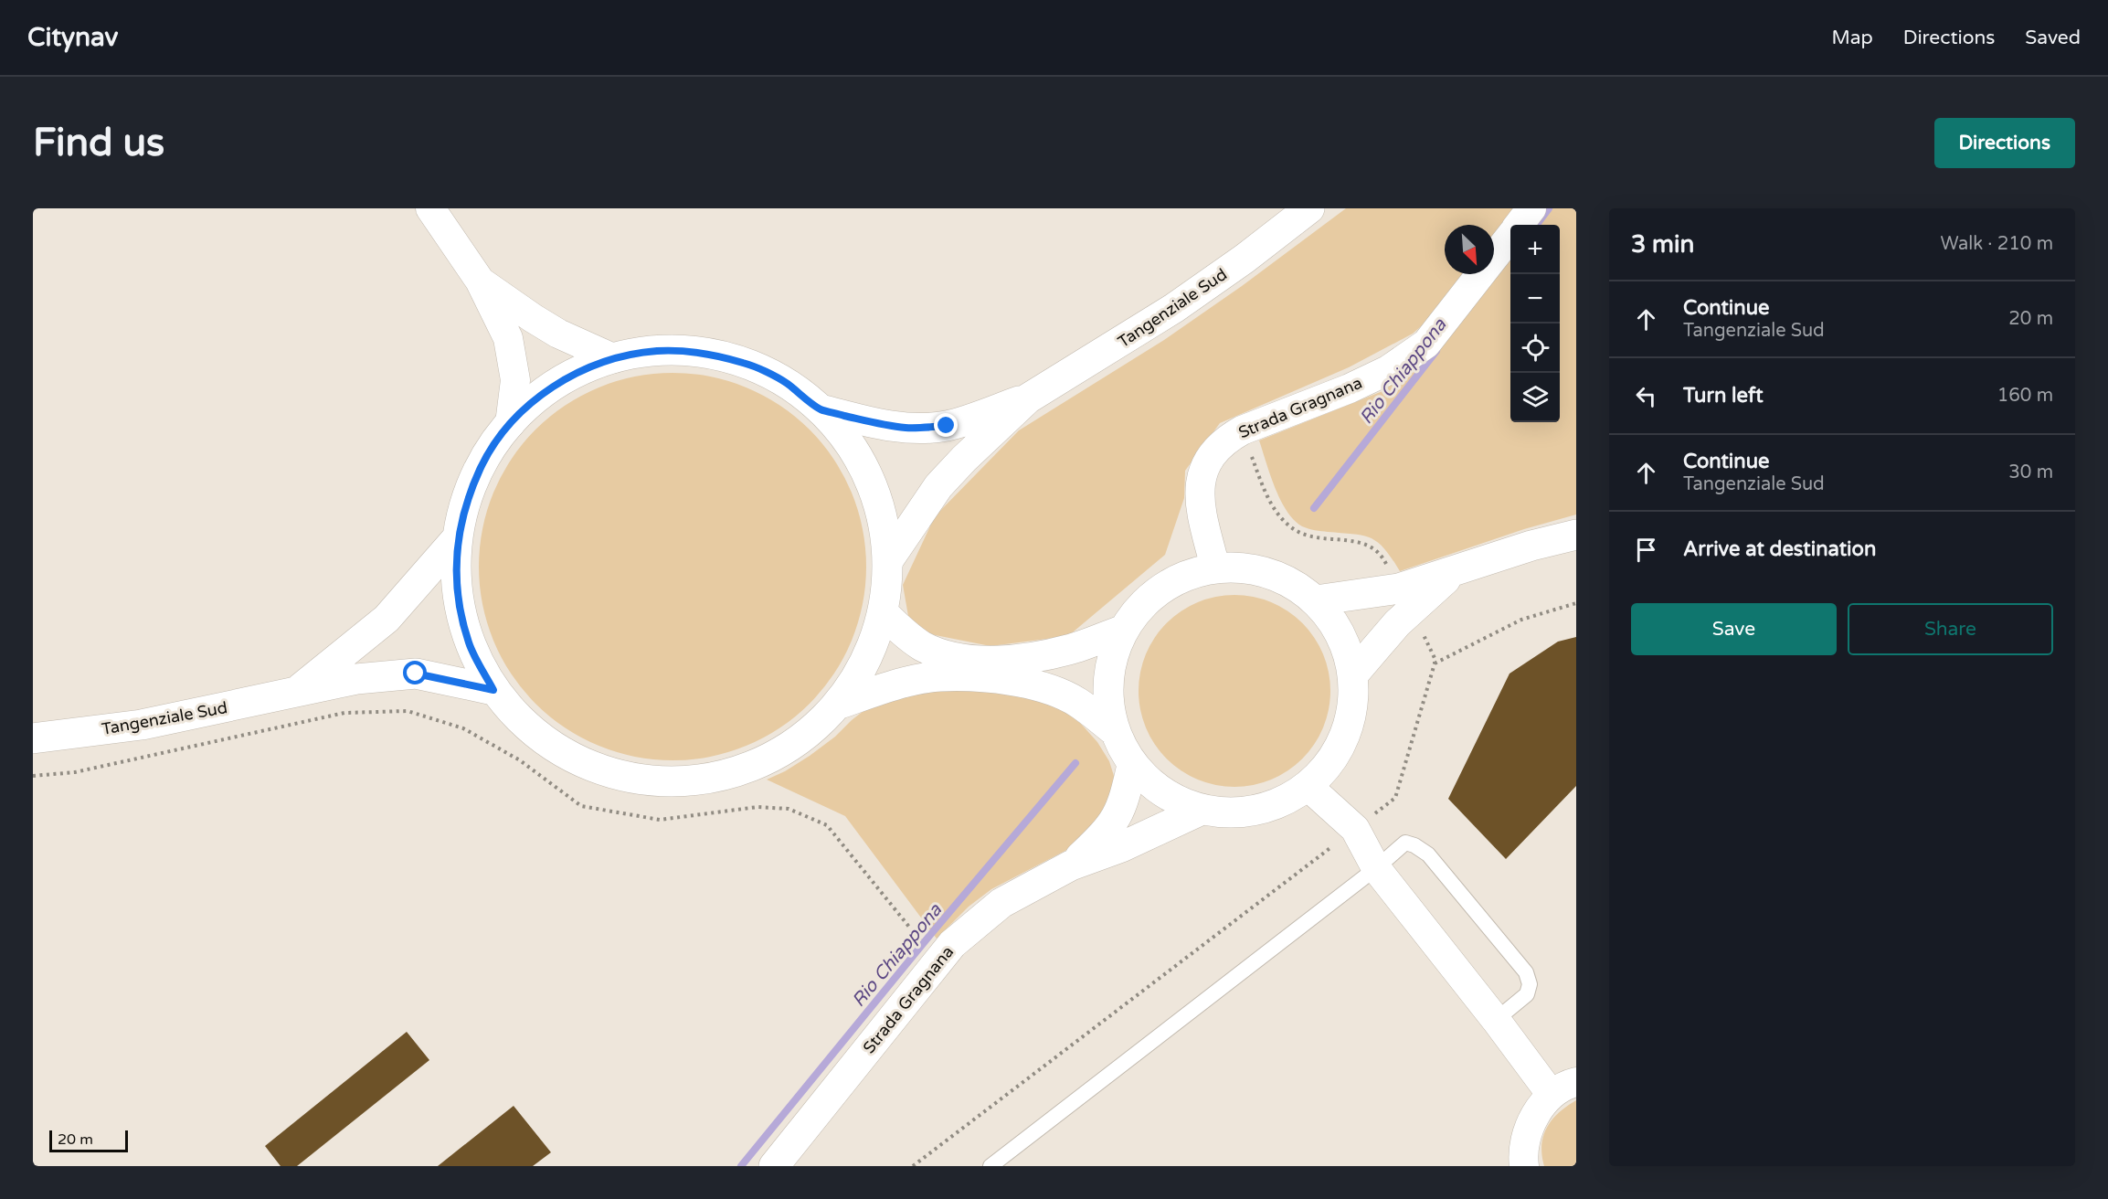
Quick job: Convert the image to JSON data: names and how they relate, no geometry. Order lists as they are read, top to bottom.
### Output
{
  "streets": {
    "main road": ["Tangenziale Sud", "Strada Gragnana"]
  },
  "water": ["Rio Chiappona"],
  "scale_bar": "20 m",
  "north": "bottom right",
  "page": {
    "header": "Citynav",
    "nav": ["Map", "Directions", "Saved"],
    "buttons": [
      "Directions",
      ["Save", "Share"]
    ],
    "title": "Find us",
    "heading": ["3 min", "Walk · 210 m"],
    "map_buttons": ["+", "−"],
    "list": [
      ["Continue", "Tangenziale Sud", "20 m"],
      ["Turn left", "160 m"],
      ["Continue", "Tangenziale Sud", "30 m"],
      "Arrive at destination"
    ],
    "scale": "20 m"
  }
}
